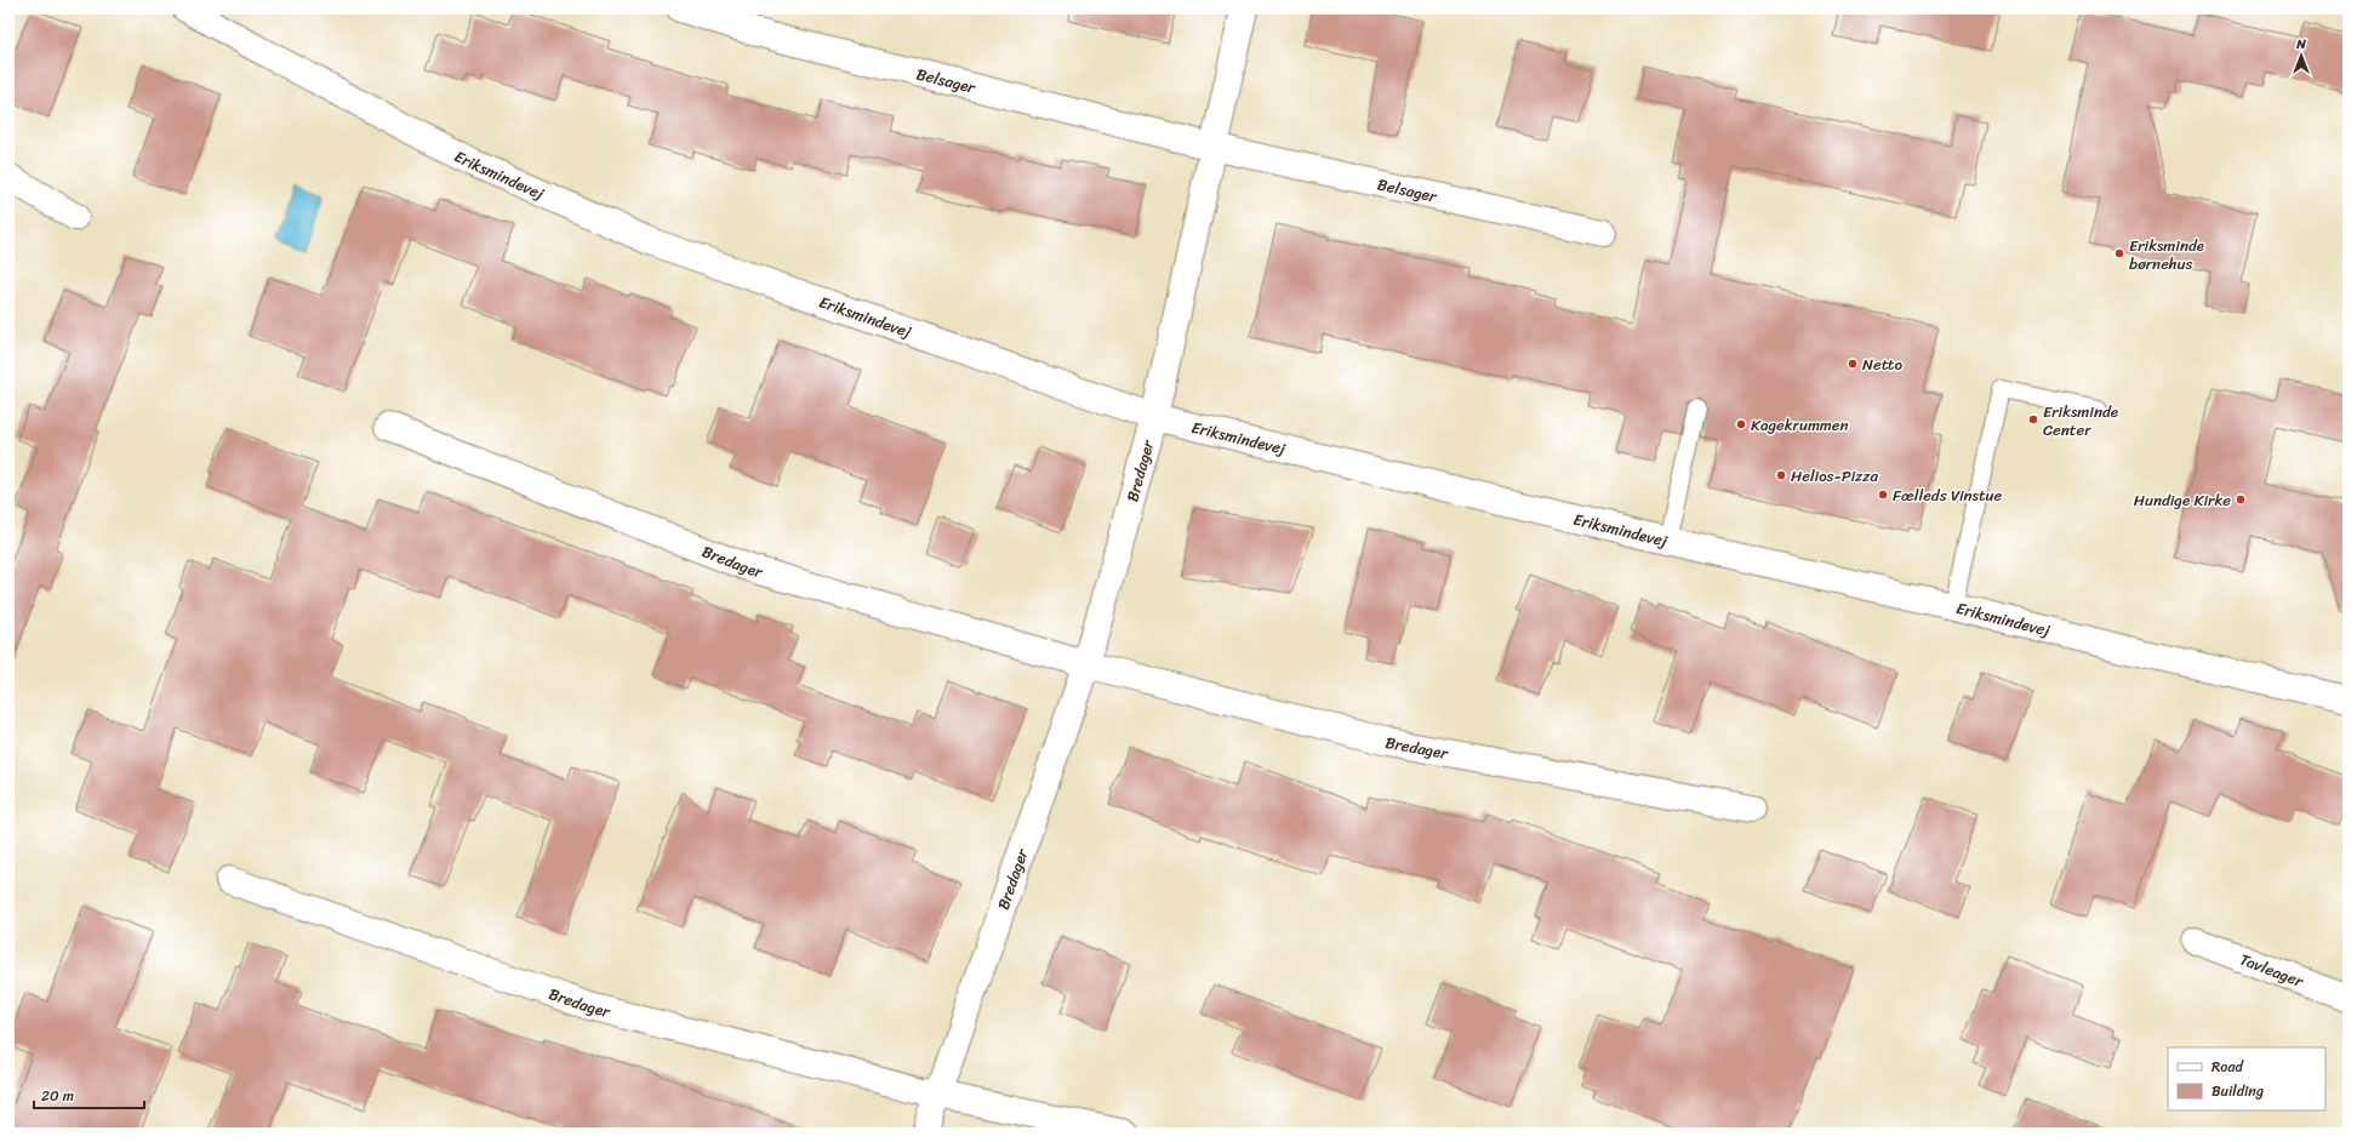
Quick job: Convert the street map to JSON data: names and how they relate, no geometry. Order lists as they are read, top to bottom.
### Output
{
  "streets": {
    "street": [
      "Belsager",
      "Eriksmindevej",
      "Bredager",
      "Tavleager"
    ]
  },
  "crossings": [
    ["Eriksmindevej", "Bredager"]
  ],
  "places": [
    "Eriksminde børnehus",
    "Netto",
    "Eriksminde Center",
    "Kagekrummen",
    "Helios-Pizza",
    "Fælleds Vinstue",
    "Hundige Kirke"
  ],
  "legend": ["Road", "Building"],
  "scale_bar": "20 m",
  "north": "top"
}
